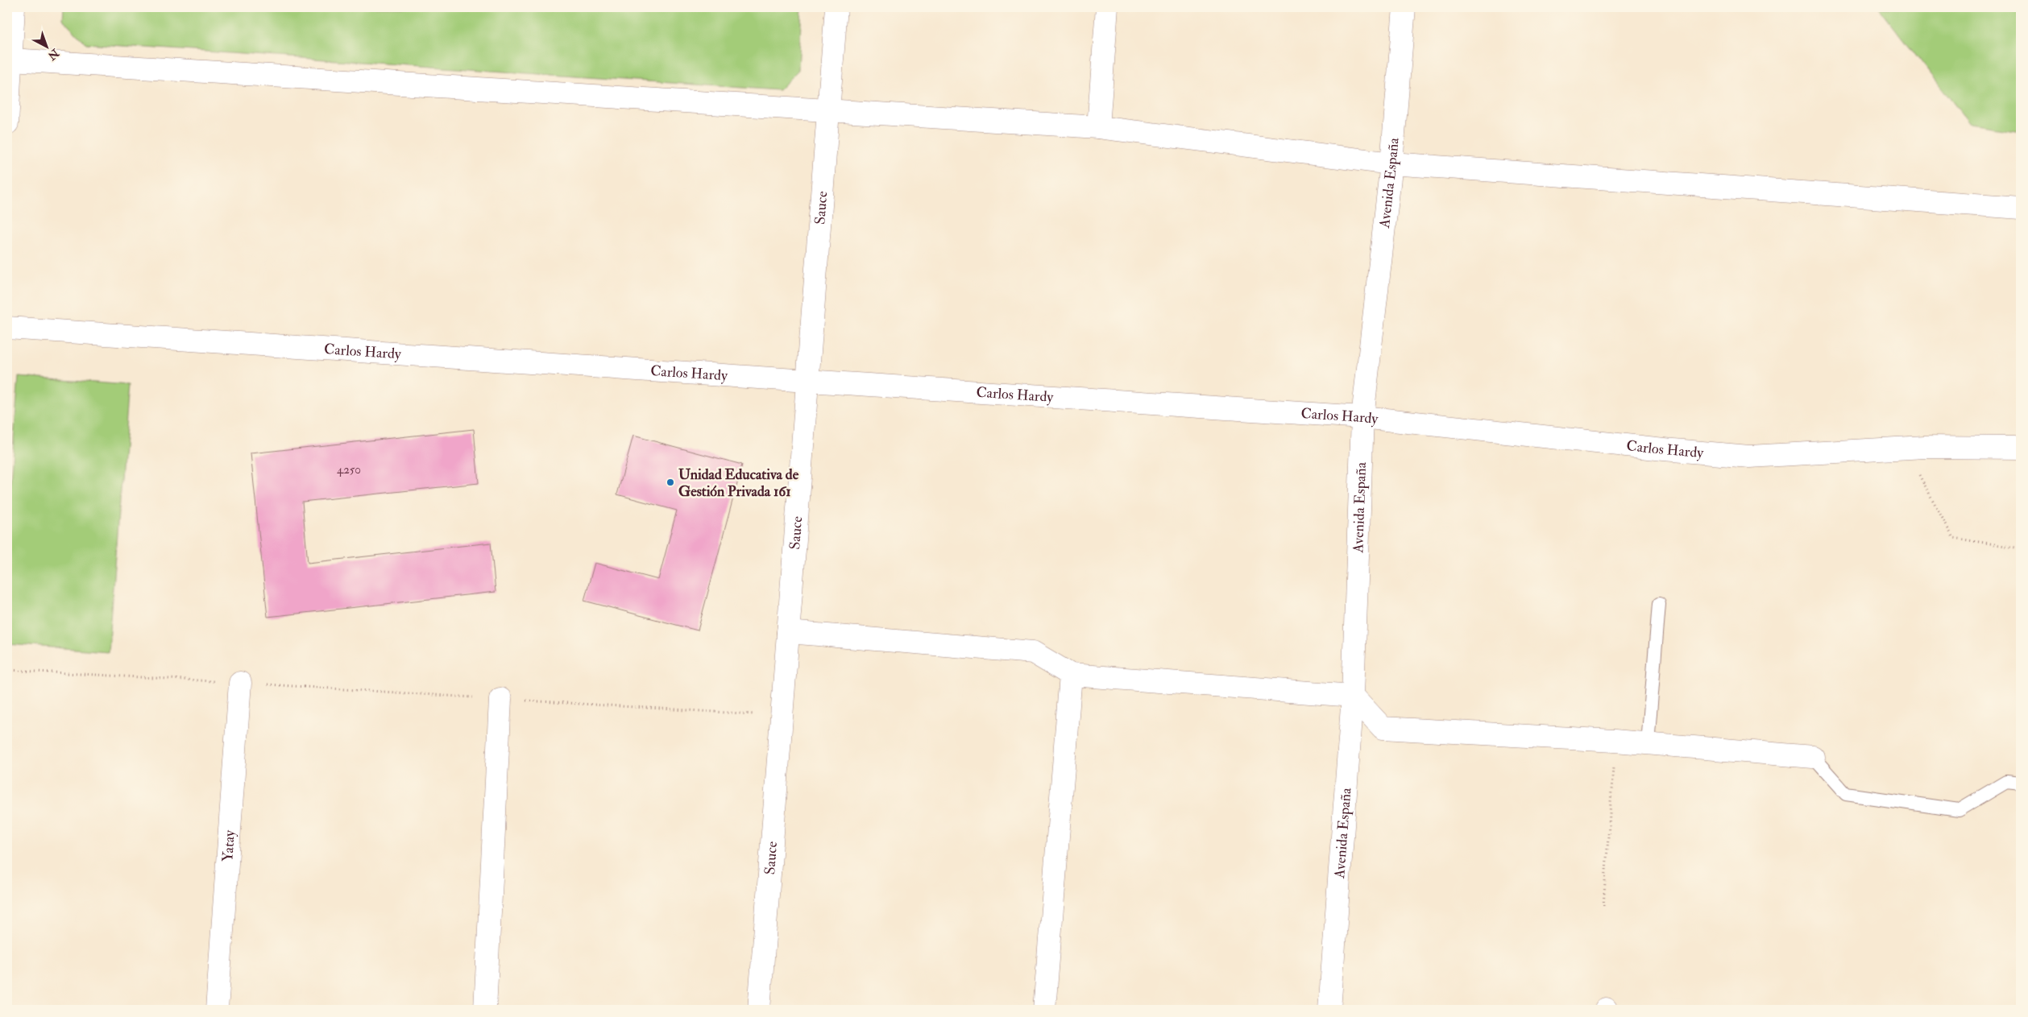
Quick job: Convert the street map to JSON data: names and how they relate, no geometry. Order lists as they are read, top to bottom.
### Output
{
  "streets": {
    "street": [
      "Avenida España",
      "Sauce",
      "Carlos Hardy",
      "Yatay"
    ]
  },
  "crossings": [
    ["Avenida España", "Carlos Hardy"],
    ["Sauce", "Carlos Hardy"]
  ],
  "places": ["Unidad Educativa de Gestión Privada 161"],
  "house_numbers": ["4250"],
  "north": "bottom right"
}
